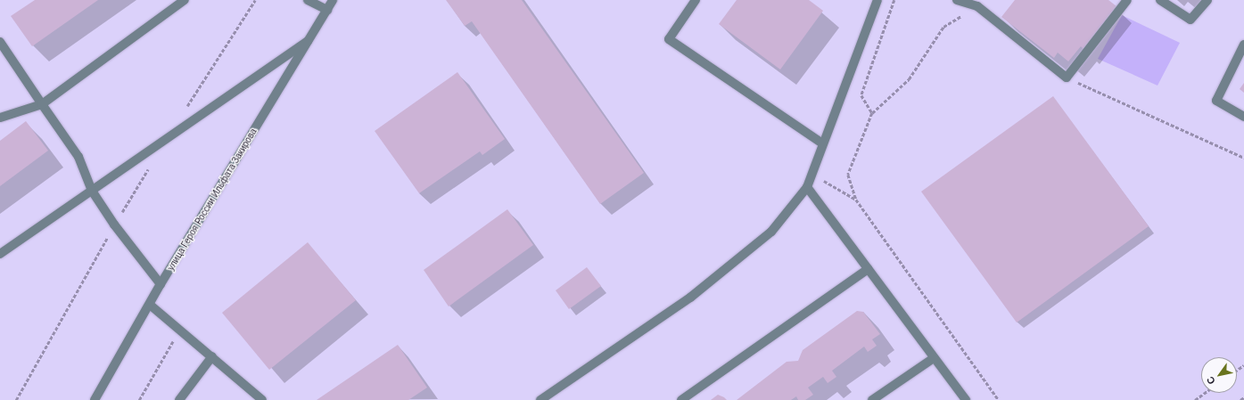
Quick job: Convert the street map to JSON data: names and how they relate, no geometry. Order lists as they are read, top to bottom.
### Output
{
  "streets": {
    "street": ["улица Героя России Ильфата Закирова"]
  },
  "north": "bottom left"
}
